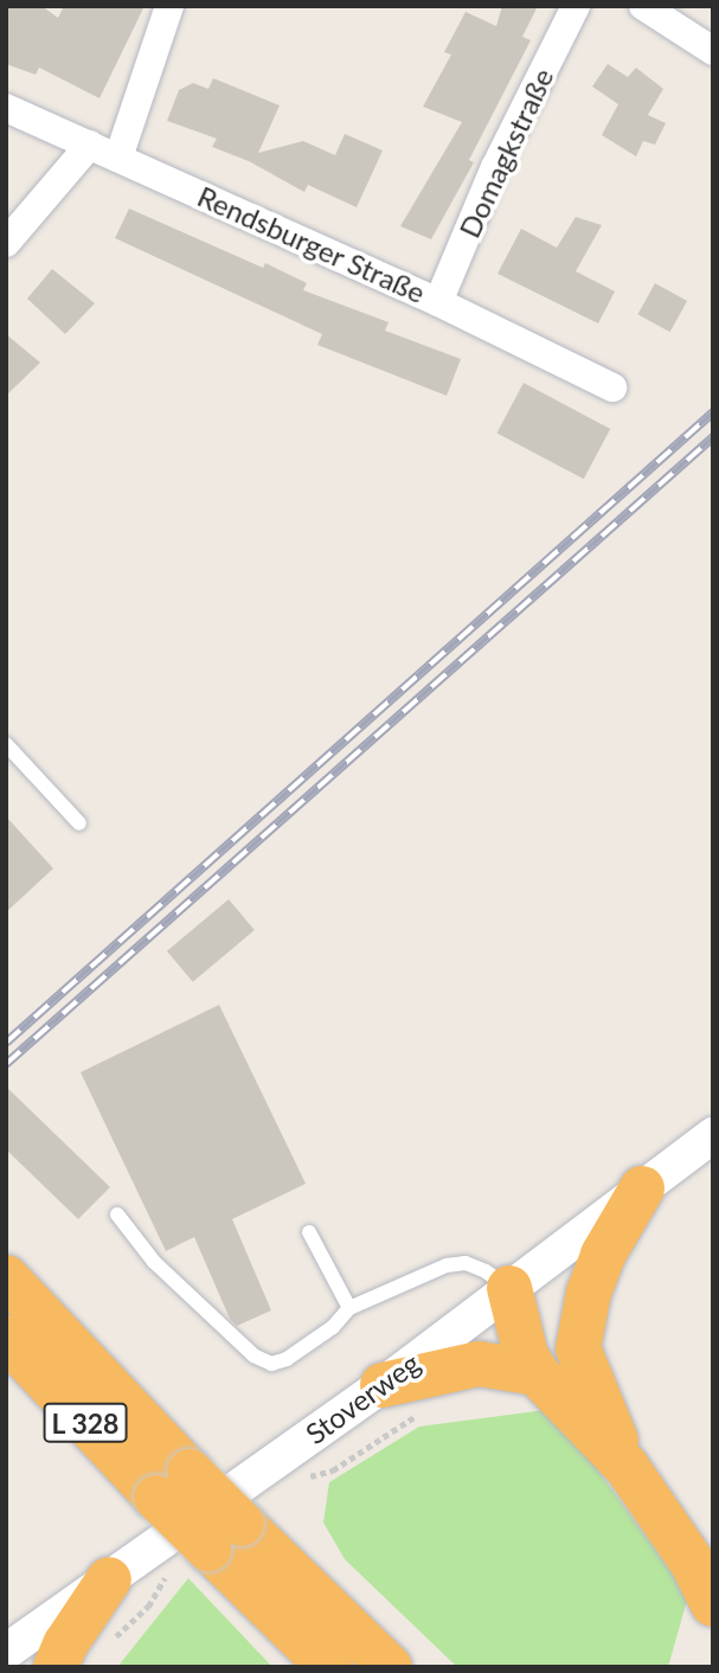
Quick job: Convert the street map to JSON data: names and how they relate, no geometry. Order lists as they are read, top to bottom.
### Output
{
  "streets": {
    "highway": ["L 328"],
    "street": ["Domagkstraße", "Rendsburger Straße", "Stoverweg"]
  },
  "crossings": [
    ["Domagkstraße", "Rendsburger Straße"]
  ]
}
